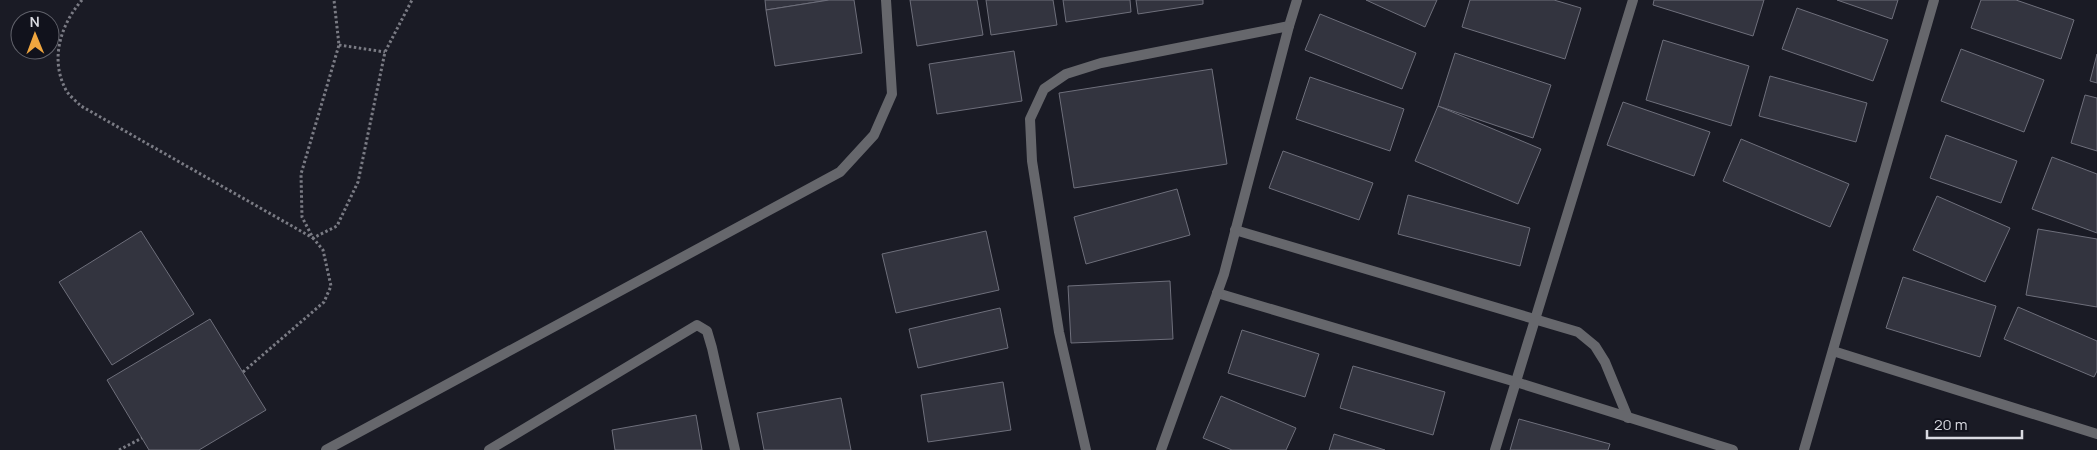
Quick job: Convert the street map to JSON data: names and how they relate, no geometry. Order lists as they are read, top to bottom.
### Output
{
  "scale_bar": "20 m",
  "north": "top"
}
